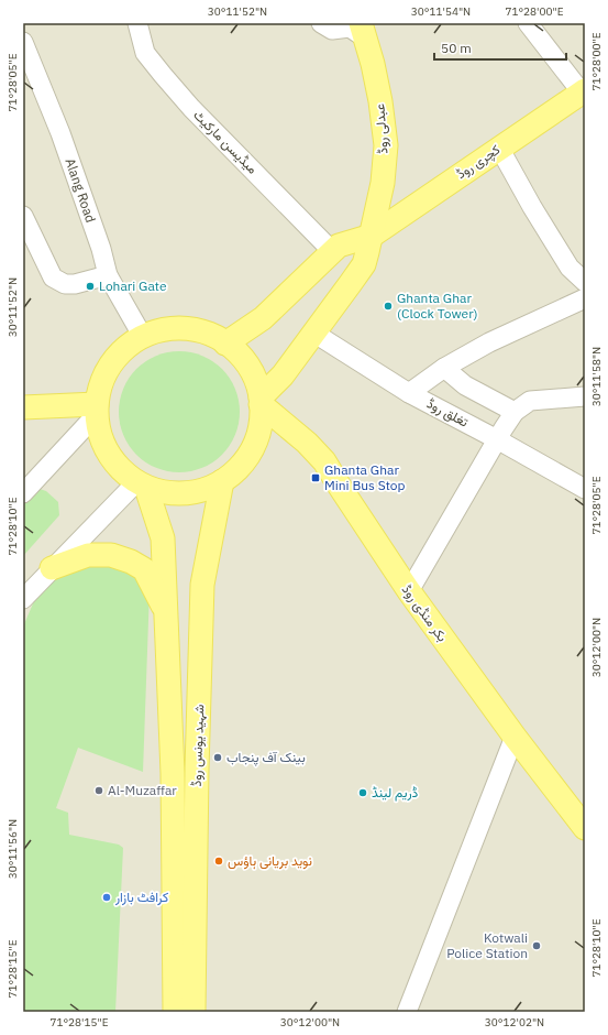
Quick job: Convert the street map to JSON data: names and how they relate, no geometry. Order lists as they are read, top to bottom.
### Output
{
  "streets": {
    "main road": [
      "عبدلی روڈ",
      "کچری روڈ",
      "بکر منڈی روڈ",
      "شہید یونس روڈ"
    ],
    "street": ["میڈیسن مارکیٹ", "Alang Road", "تغلق روڈ"]
  },
  "crossings": [
    ["عبدلی روڈ", "کچری روڈ"],
    ["عبدلی روڈ", "تغلق روڈ"],
    ["عبدلی روڈ", "بکر منڈی روڈ"]
  ],
  "places": {
    "other": [
      "Lohari Gate",
      "Ghanta Ghar (Clock Tower)",
      "بینک آف پنجاب",
      "Al-Muzaffar",
      "ڈریم لینڈ",
      "نوید بریانی ہاؤس",
      "کرافٹ بازار",
      "Kotwali Police Station"
    ],
    "transit": ["Ghanta Ghar Mini Bus Stop"]
  },
  "scale_bar": "50 m",
  "coordinates": [
    "30°11'52\"N",
    "30°11'54\"N",
    "71°28'00\"E",
    "71°28'05\"E",
    "30°11'58\"N",
    "71°28'10\"E",
    "30°12'00\"N",
    "30°11'56\"N",
    "71°28'15\"E",
    "30°12'02\"N"
  ]
}
